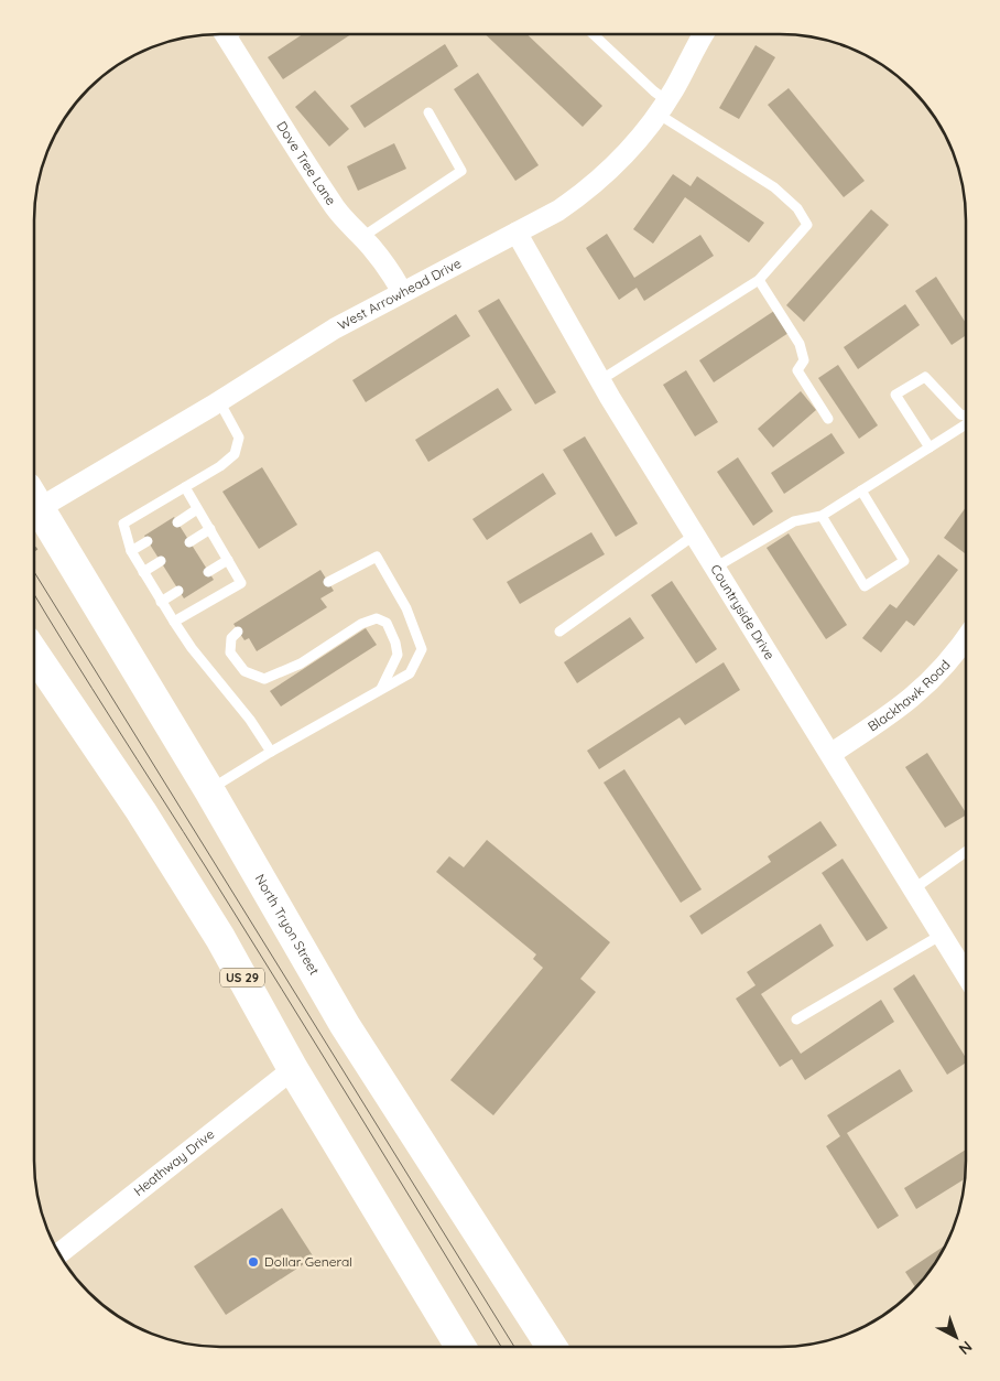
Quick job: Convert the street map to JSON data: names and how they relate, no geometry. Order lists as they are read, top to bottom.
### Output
{
  "streets": {
    "main road": ["North Tryon Street", "US 29"],
    "street": [
      "Dove Tree Lane",
      "West Arrowhead Drive",
      "Countryside Drive",
      "Blackhawk Road",
      "Heathway Drive"
    ]
  },
  "crossings": [
    ["Dove Tree Lane", "West Arrowhead Drive"],
    ["West Arrowhead Drive", "Countryside Drive"],
    ["Countryside Drive", "Blackhawk Road"],
    ["US 29", "Heathway Drive"]
  ],
  "places": ["Dollar General"],
  "north": "bottom right"
}
